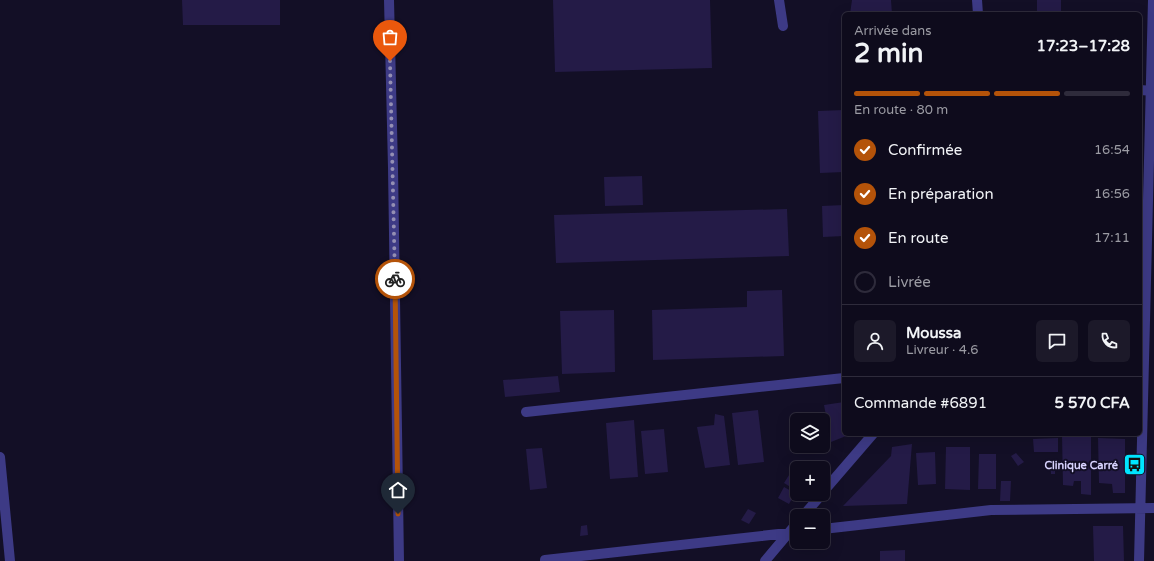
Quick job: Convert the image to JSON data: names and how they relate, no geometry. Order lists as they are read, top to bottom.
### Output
{
  "places": {
    "bus stop": ["Clinique Carré"]
  },
  "page": {
    "heading": ["2 min", "Arrivée dans", "17:23–17:28"],
    "panel": [
      "Moussa",
      "Livreur · 4.6",
      "Commande #6891",
      "5 570 CFA"
    ],
    "bar": "En route · 80 m",
    "list": [
      ["Confirmée", "16:54"],
      ["En préparation", "16:56"],
      ["En route", "17:11"],
      "Livrée"
    ],
    "map_buttons": ["+", "−"]
  }
}
